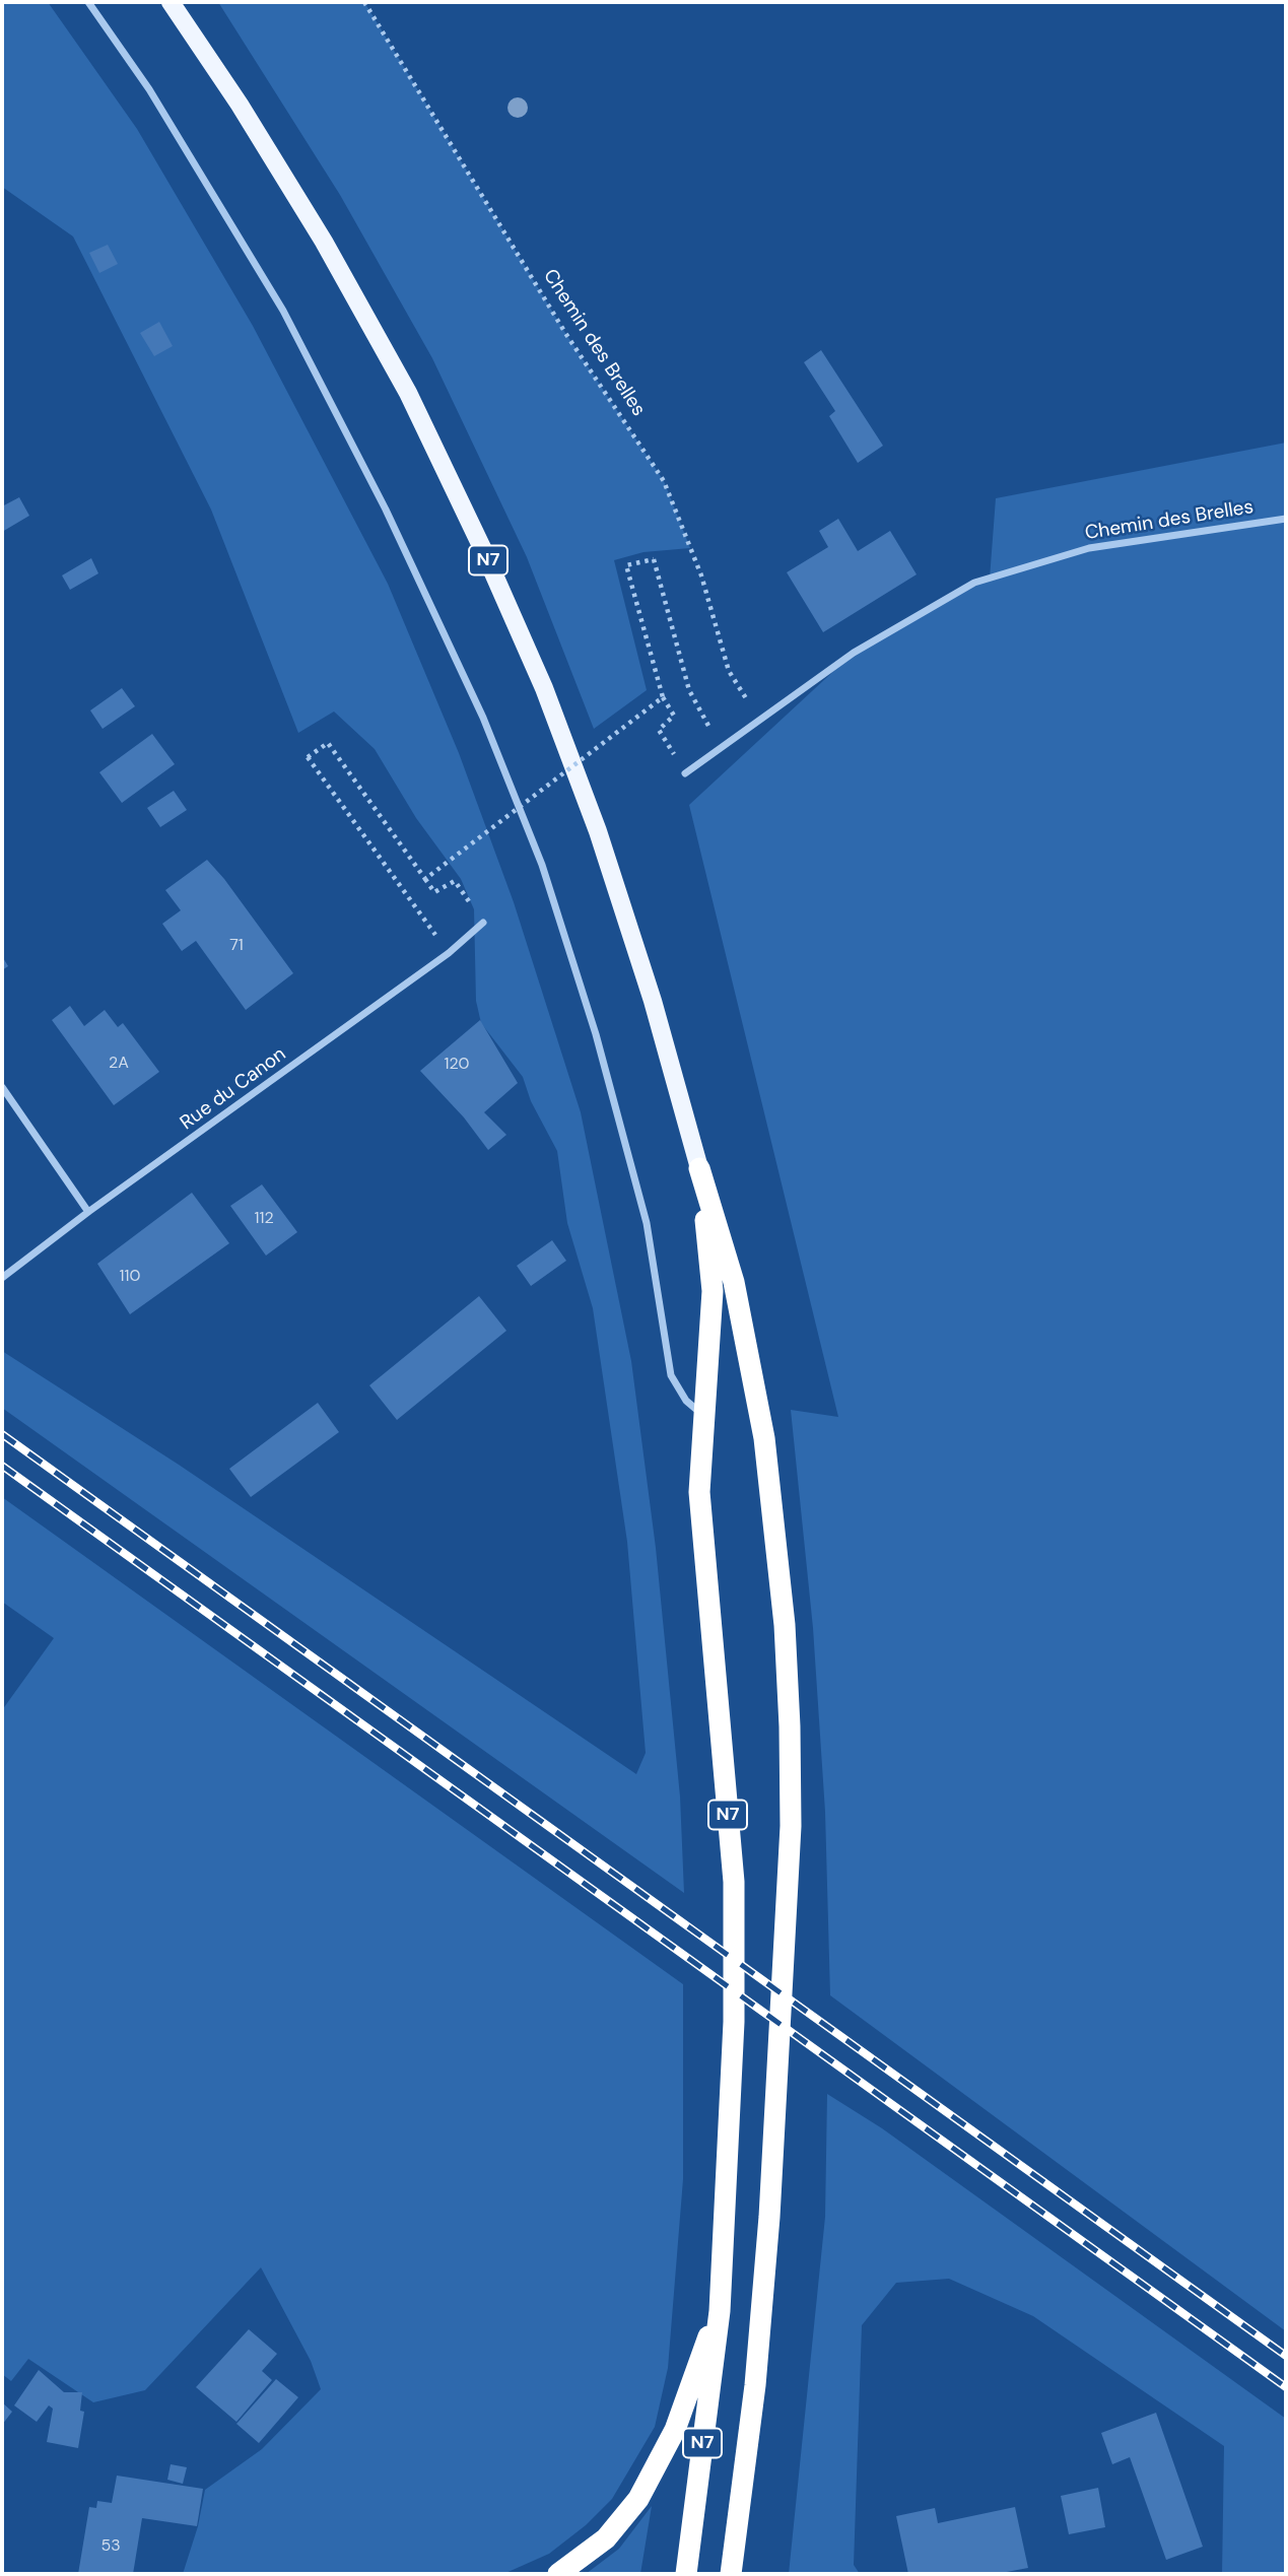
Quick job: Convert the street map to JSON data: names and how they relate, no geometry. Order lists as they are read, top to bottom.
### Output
{
  "streets": {
    "highway": ["N7"],
    "street": ["Chemin des Brelles", "Rue du Canon"]
  },
  "house_numbers": [
    "71",
    "2A",
    "120",
    "112",
    "110",
    "53"
  ]
}
